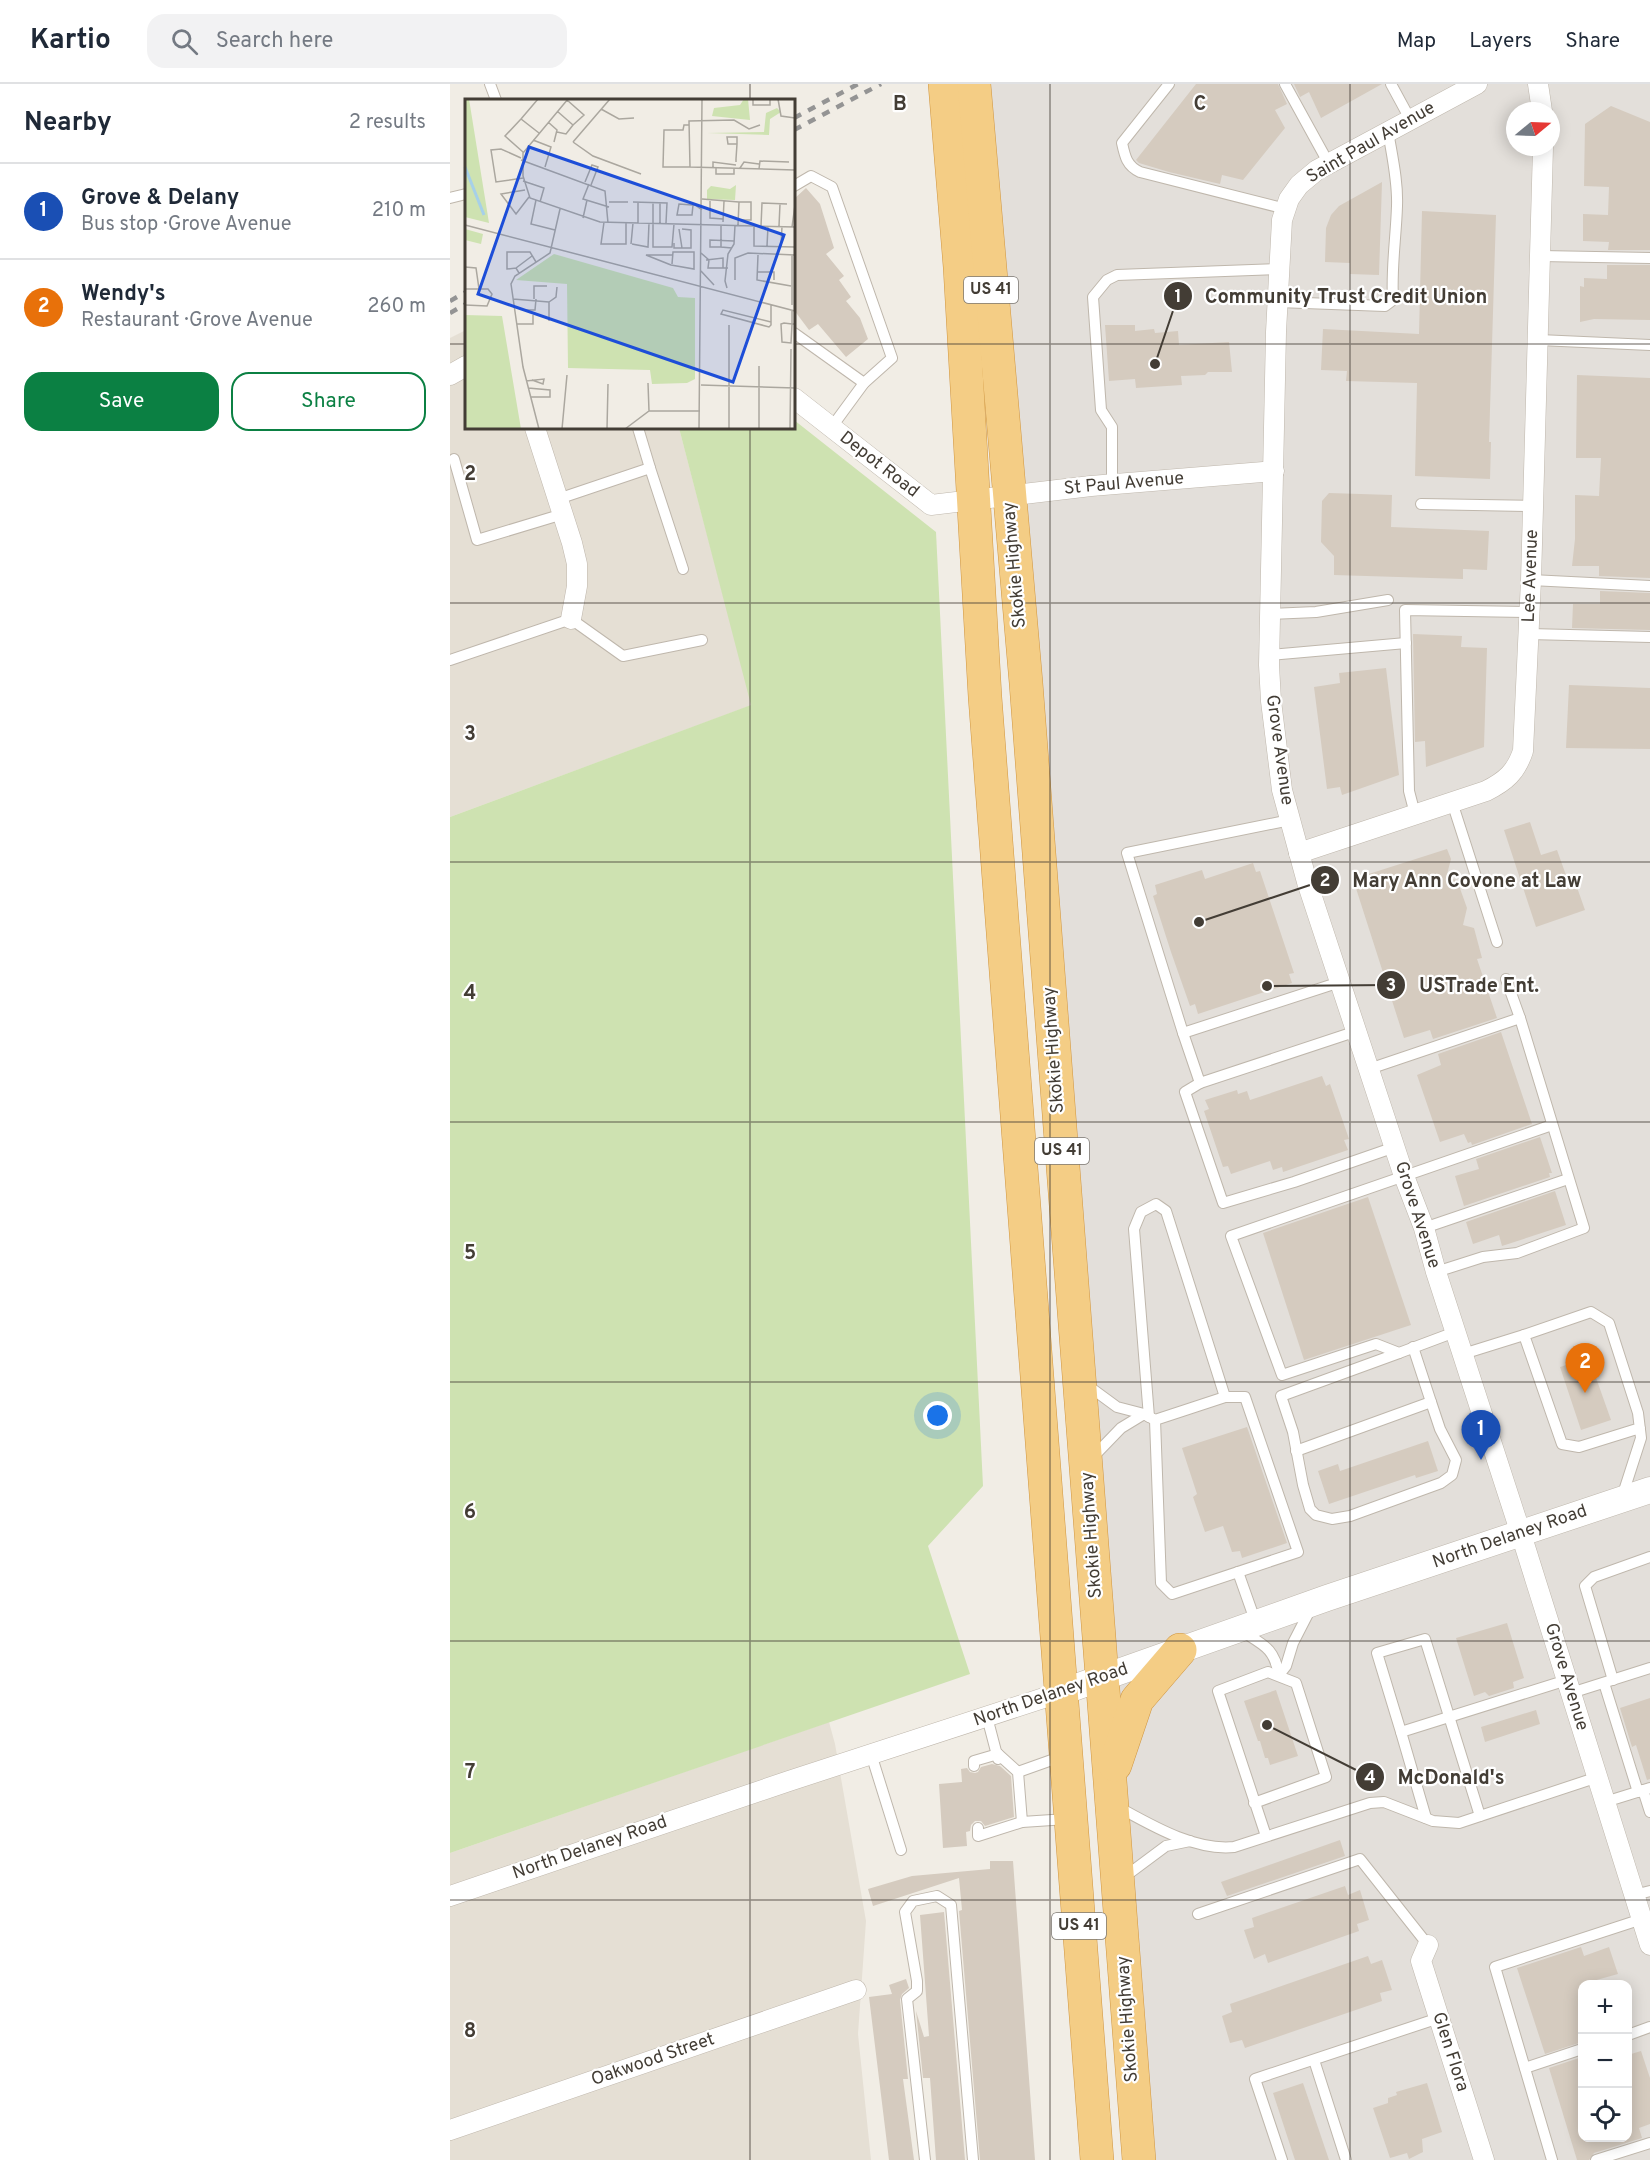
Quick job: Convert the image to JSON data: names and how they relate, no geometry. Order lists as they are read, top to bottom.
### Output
{
  "streets": {
    "highway": ["US 41", "Skokie Highway"],
    "street": [
      "Saint Paul Avenue",
      "Depot Road",
      "St Paul Avenue",
      "Lee Avenue",
      "Grove Avenue",
      "North Delaney Road",
      "Glen Flora",
      "Oakwood Street"
    ]
  },
  "crossings": [
    ["Saint Paul Avenue", "St Paul Avenue"],
    ["Saint Paul Avenue", "Grove Avenue"],
    ["Depot Road", "St Paul Avenue"],
    ["Depot Road", "Skokie Highway"],
    ["St Paul Avenue", "Skokie Highway"],
    ["St Paul Avenue", "Grove Avenue"],
    ["Skokie Highway", "North Delaney Road"],
    ["Lee Avenue", "Grove Avenue"],
    ["Grove Avenue", "North Delaney Road"]
  ],
  "places": [
    "Community Trust Credit Union",
    "Mary Ann Covone at Law",
    "USTrade Ent.",
    "McDonald's"
  ],
  "north": "right",
  "page": {
    "header": "Kartio",
    "search": "Search here",
    "nav": ["Map", "Layers", "Share"],
    "heading": ["Nearby", "2 results"],
    "list": [
      {
        "mark": "1",
        "name": "Grove & Delany",
        "note": "Bus stop · Grove Avenue",
        "value": "210 m"
      },
      {
        "mark": "2",
        "name": "Wendy's",
        "note": "Restaurant · Grove Avenue",
        "value": "260 m"
      }
    ],
    "buttons": ["Save", "Share"],
    "pins": ["2", "1"],
    "map_buttons": ["+", "−"]
  },
  "grid": {
    "columns": ["B", "C"],
    "rows": [
      "2",
      "3",
      "4",
      "5",
      "6",
      "7",
      "8"
    ]
  }
}
